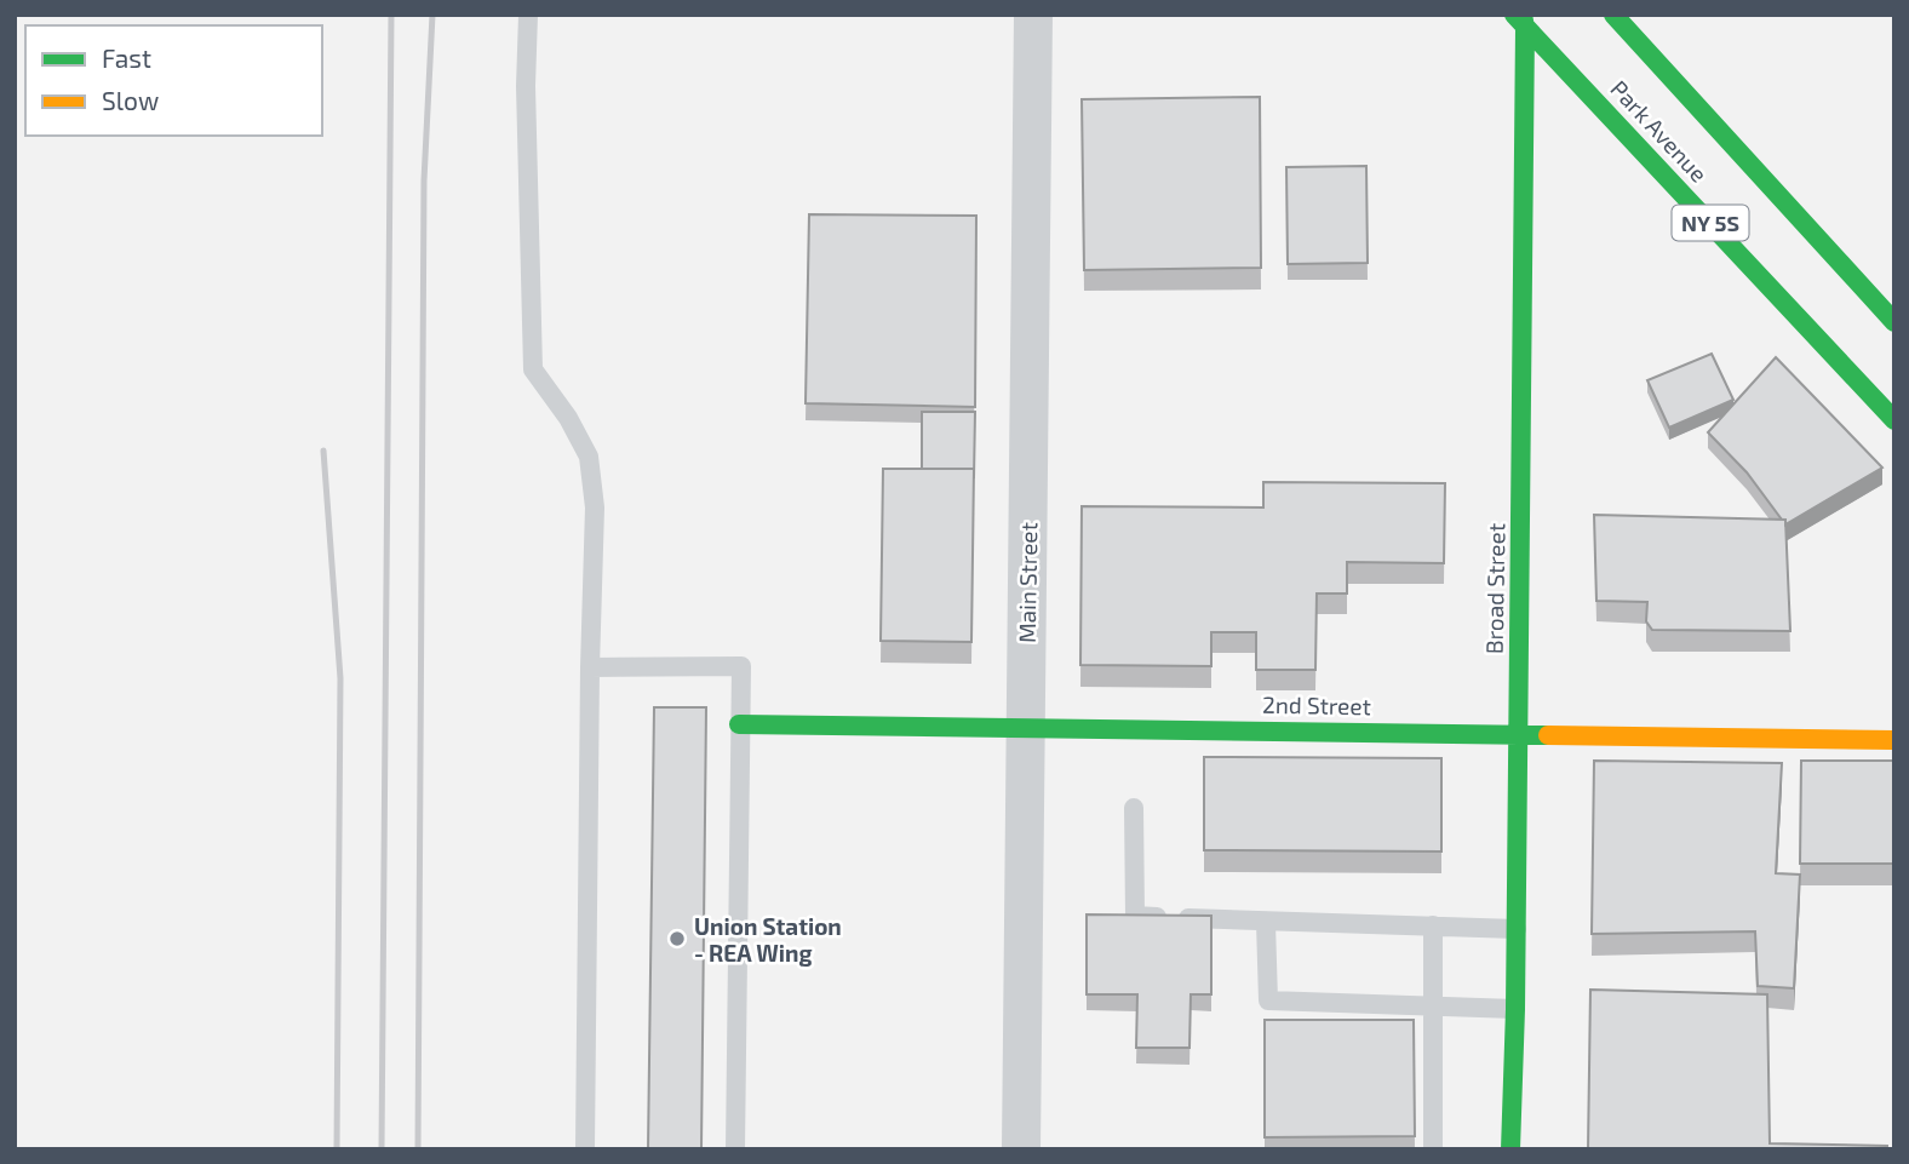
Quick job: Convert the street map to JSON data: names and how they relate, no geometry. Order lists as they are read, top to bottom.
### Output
{
  "streets": {
    "main road": [
      "Park Avenue",
      "NY 5S",
      "Broad Street",
      "2nd Street"
    ],
    "street": ["Main Street"]
  },
  "crossings": [
    ["Park Avenue", "Broad Street"],
    ["Main Street", "2nd Street"],
    ["Broad Street", "2nd Street"]
  ],
  "places": ["Union Station - REA Wing"],
  "legend": ["Fast", "Slow"]
}
